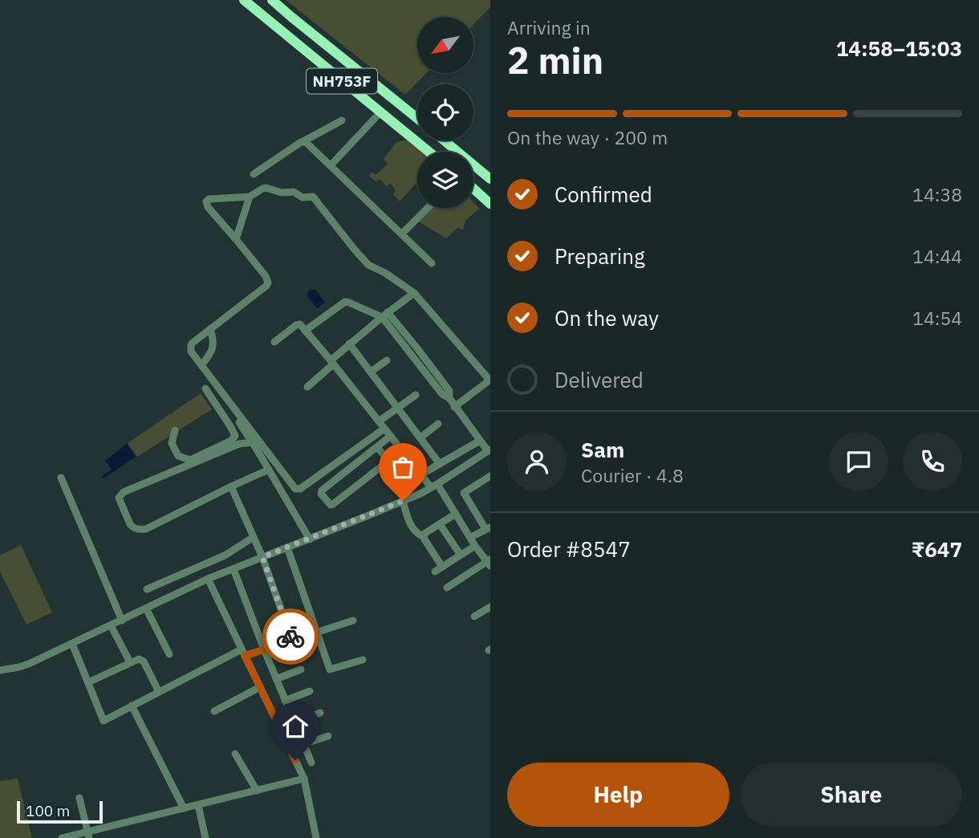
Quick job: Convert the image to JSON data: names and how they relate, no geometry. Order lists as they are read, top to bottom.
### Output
{
  "streets": {
    "highway": ["NH753F"]
  },
  "scale_bar": "100 m",
  "north": "bottom left",
  "page": {
    "heading": ["2 min", "Arriving in", "14:58–15:03"],
    "panel": [
      "Sam",
      "Courier · 4.8",
      "Order #8547",
      "₹647"
    ],
    "bar": "On the way · 200 m",
    "list": [
      ["Confirmed", "14:38"],
      ["Preparing", "14:44"],
      ["On the way", "14:54"],
      "Delivered"
    ],
    "buttons": ["Help", "Share"],
    "scale": "100 m"
  }
}
